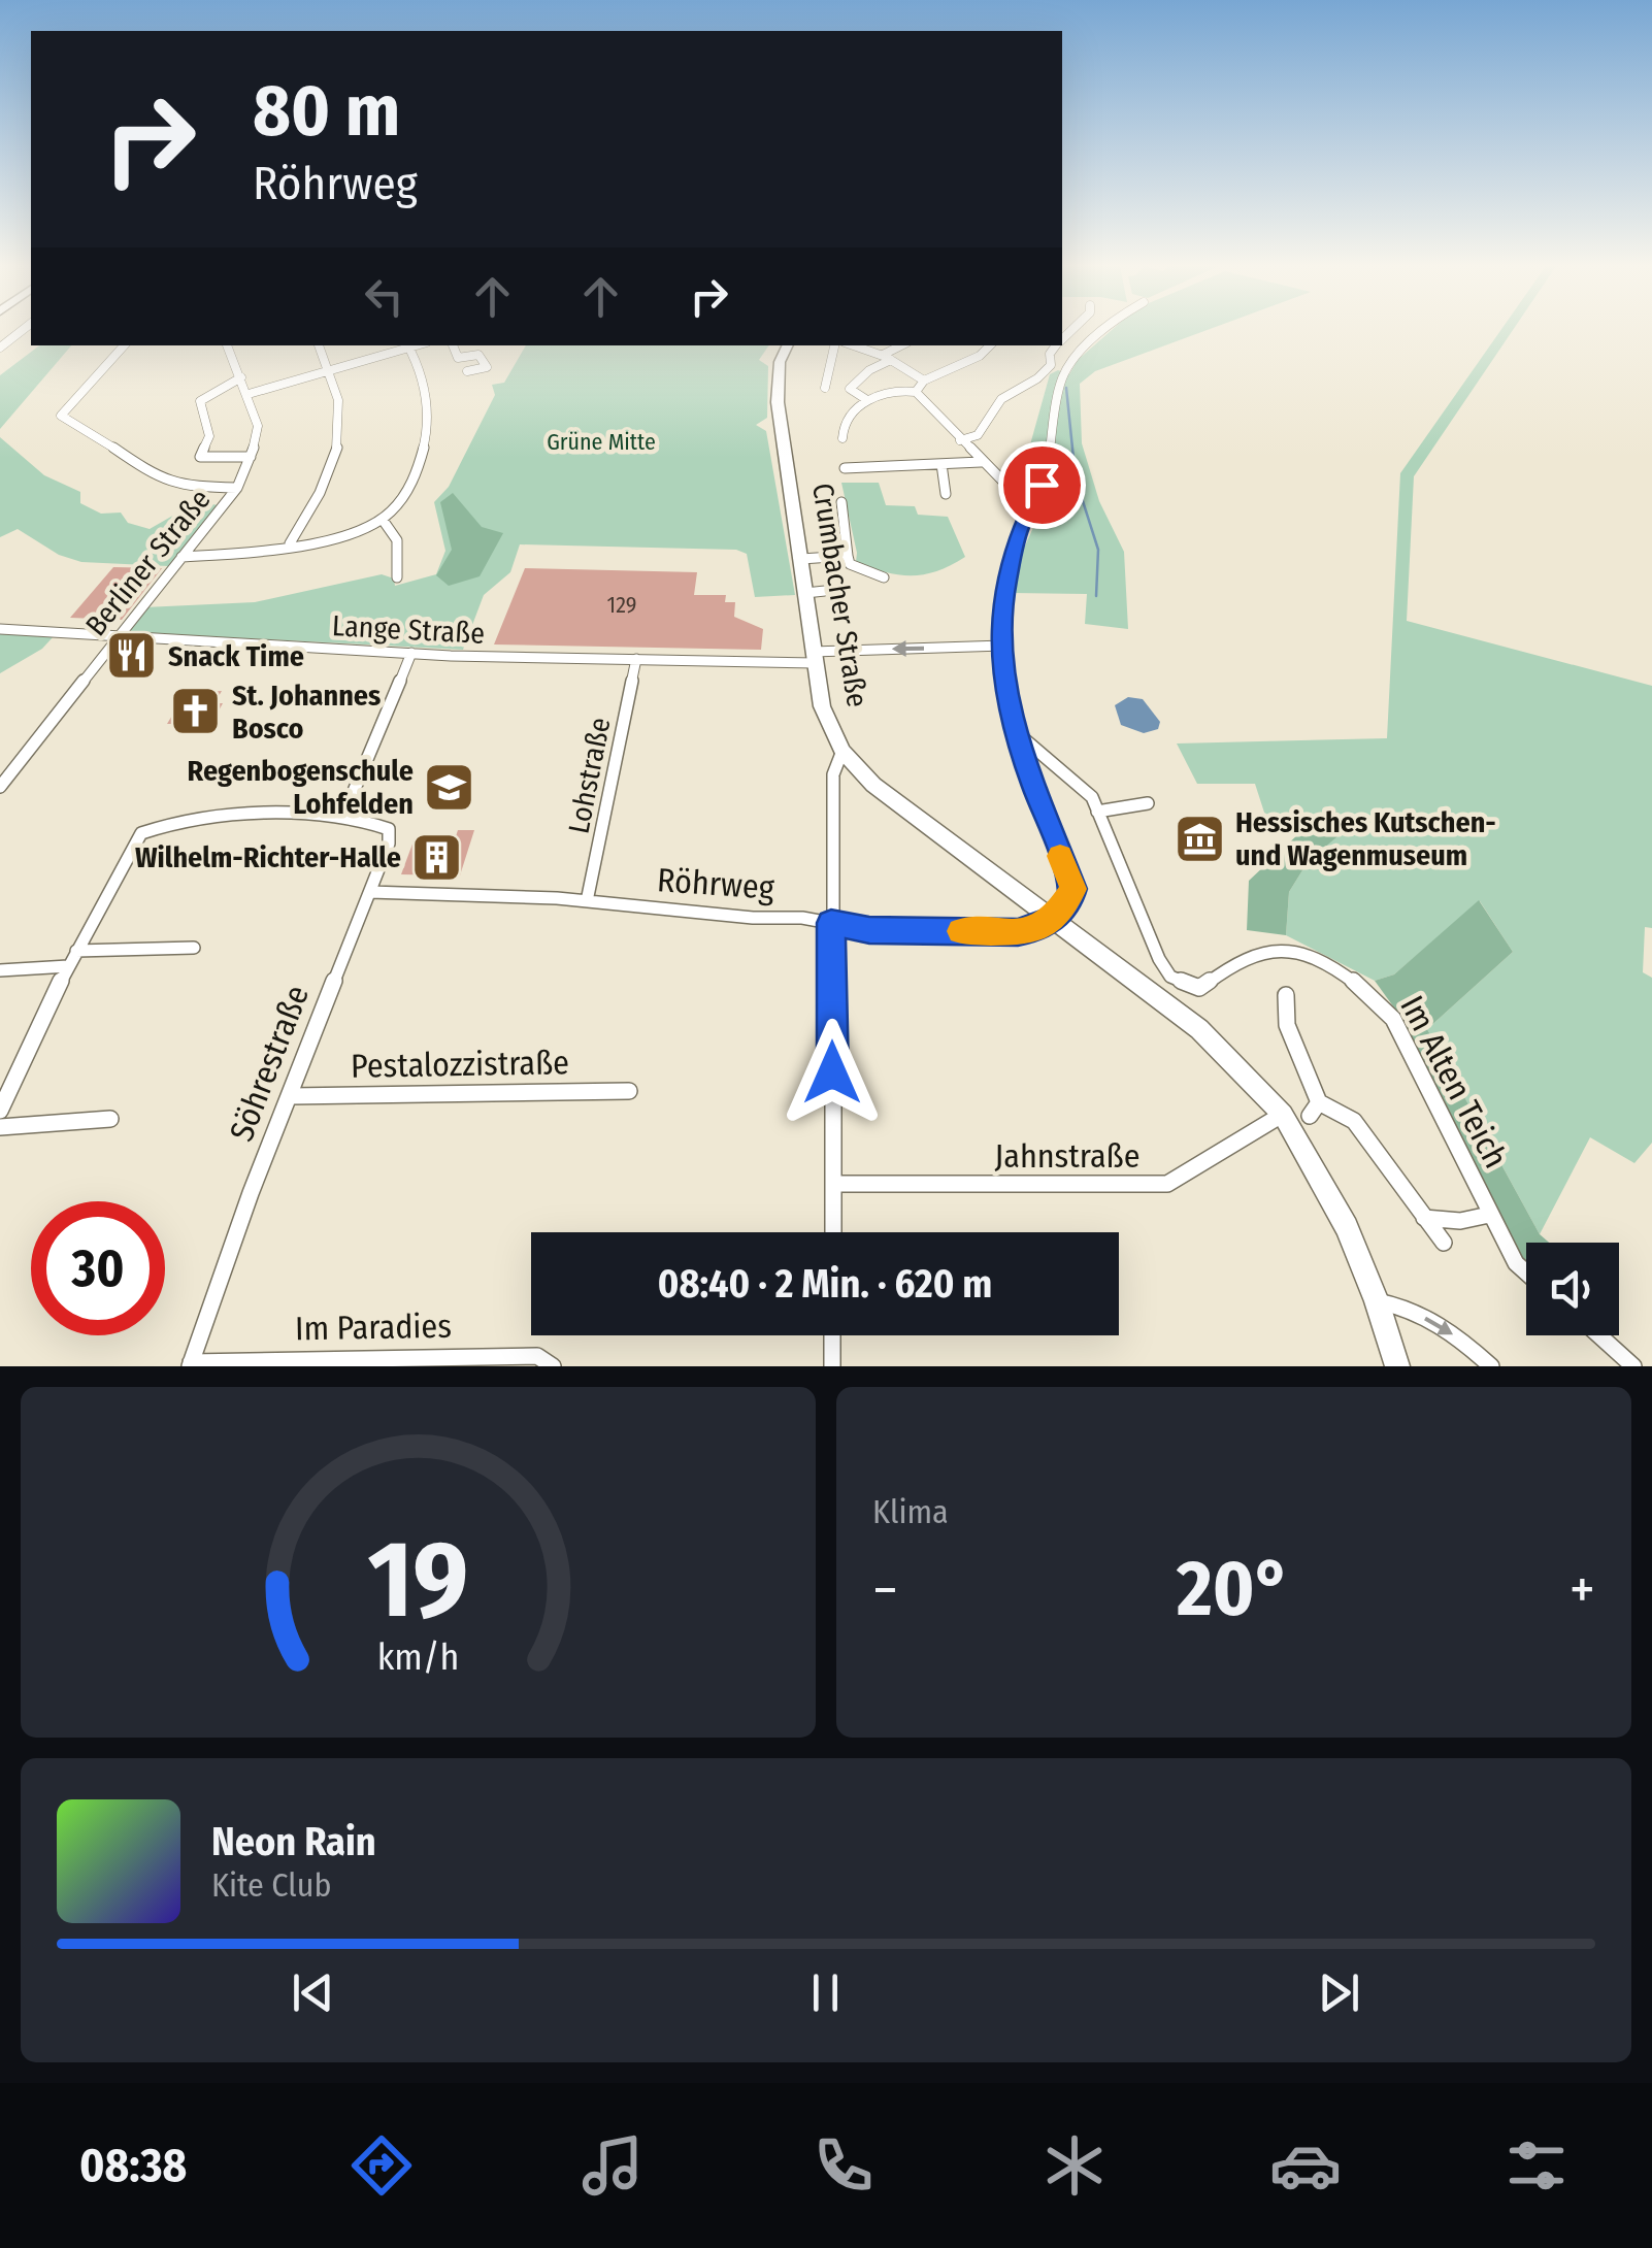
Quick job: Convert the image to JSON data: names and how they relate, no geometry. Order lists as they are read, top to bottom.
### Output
{
  "streets": {
    "main road": ["Crumbacher Straße"],
    "street": [
      "Berliner Straße",
      "Lange Straße",
      "Lohstraße",
      "Röhrweg",
      "Söhrestraße",
      "Pestalozzistraße",
      "Im Alten Teich",
      "Jahnstraße",
      "Im Paradies"
    ]
  },
  "crossings": [
    ["Berliner Straße", "Lange Straße"],
    ["Crumbacher Straße", "Lange Straße"],
    ["Crumbacher Straße", "Röhrweg"],
    ["Crumbacher Straße", "Jahnstraße"],
    ["Lange Straße", "Lohstraße"],
    ["Lohstraße", "Röhrweg"],
    ["Röhrweg", "Söhrestraße"],
    ["Söhrestraße", "Pestalozzistraße"],
    ["Söhrestraße", "Im Paradies"]
  ],
  "parks": ["Grüne Mitte"],
  "places": {
    "restaurant": ["Snack Time"],
    "church": ["St. Johannes Bosco"],
    "school or university": ["Regenbogenschule Lohfelden"],
    "museum": ["Hessisches Kutschen- und Wagenmuseum"],
    "building": ["Wilhelm-Richter-Halle"]
  },
  "house_numbers": ["129"],
  "page": {
    "turn": ["80 m", "Röhrweg"],
    "limit": "30",
    "trip": "08:40 · 2 Min. · 620 m",
    "tile": "Klima",
    "heat": ["−", "20°", "+"],
    "song": ["Neon Rain", "Kite Club"],
    "tabs": "08:38",
    "gauge": ["19", "km/h"]
  }
}
